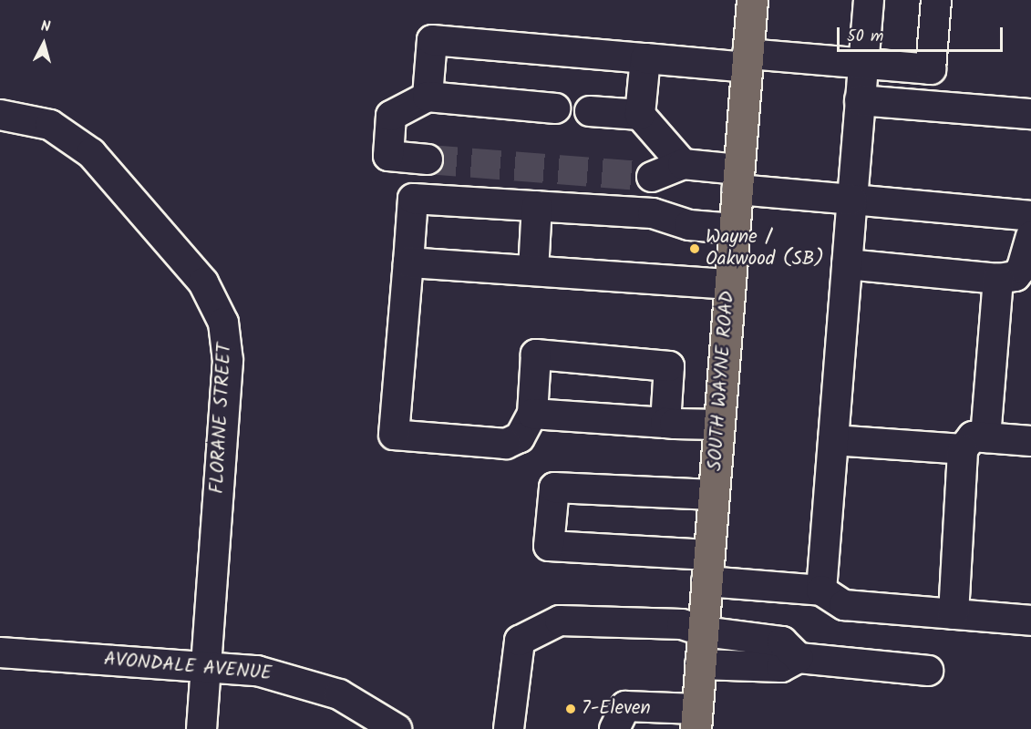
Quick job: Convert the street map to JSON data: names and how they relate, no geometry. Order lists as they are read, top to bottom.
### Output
{
  "streets": {
    "main road": ["SOUTH WAYNE ROAD"],
    "street": ["FLORANE STREET", "AVONDALE AVENUE"]
  },
  "crossings": [
    ["FLORANE STREET", "AVONDALE AVENUE"]
  ],
  "places": ["Wayne / Oakwood (SB)", "7-Eleven"],
  "scale_bar": "50 m",
  "north": "top"
}
